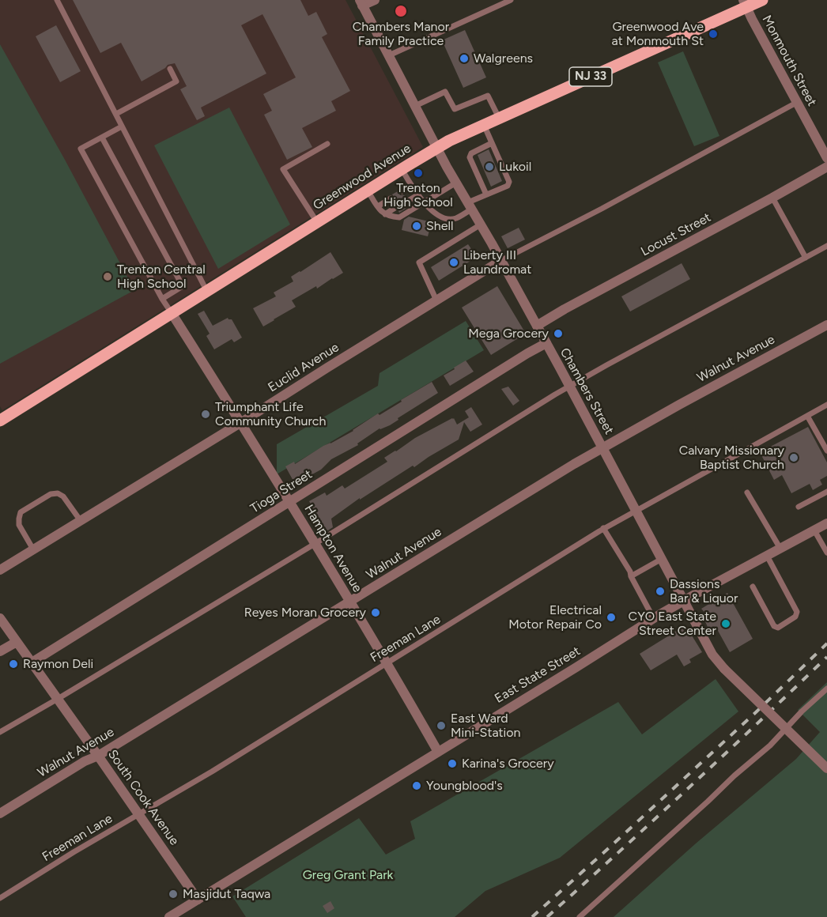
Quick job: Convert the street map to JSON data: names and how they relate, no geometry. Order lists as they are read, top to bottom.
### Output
{
  "streets": {
    "main road": ["NJ 33", "Greenwood Avenue"],
    "street": [
      "Monmouth Street",
      "Locust Street",
      "Walnut Avenue",
      "Euclid Avenue",
      "Chambers Street",
      "Tioga Street",
      "Hampton Avenue",
      "East State Street",
      "South Cook Avenue"
    ],
    "lane": ["Freeman Lane"]
  },
  "crossings": [
    ["Monmouth Street", "Greenwood Avenue"],
    ["Greenwood Avenue", "Chambers Street"],
    ["Greenwood Avenue", "Hampton Avenue"],
    ["Locust Street", "Chambers Street"],
    ["Walnut Avenue", "Chambers Street"],
    ["Walnut Avenue", "Hampton Avenue"],
    ["Walnut Avenue", "South Cook Avenue"],
    ["Euclid Avenue", "Chambers Street"],
    ["Euclid Avenue", "Hampton Avenue"],
    ["Chambers Street", "Tioga Street"],
    ["Chambers Street", "Freeman Lane"],
    ["Chambers Street", "East State Street"],
    ["Tioga Street", "Hampton Avenue"],
    ["Tioga Street", "South Cook Avenue"],
    ["Hampton Avenue", "Freeman Lane"],
    ["Hampton Avenue", "East State Street"],
    ["Freeman Lane", "South Cook Avenue"],
    ["East State Street", "South Cook Avenue"]
  ],
  "parks": ["Greg Grant Park"],
  "places": [
    "Chambers Manor Family Practice",
    "Greenwood Ave at Monmouth St",
    "Walgreens",
    "Lukoil",
    "Trenton High School",
    "Shell",
    "Liberty III Laundromat",
    "Trenton Central High School",
    "Mega Grocery",
    "Triumphant Life Community Church",
    "Calvary Missionary Baptist Church",
    "Dassions Bar & Liquor",
    "Reyes Moran Grocery",
    "Electrical Motor Repair Co",
    "CYO East State Street Center",
    "Raymon Deli",
    "East Ward Mini-Station",
    "Karina's Grocery",
    "Youngblood's",
    "Masjidut Taqwa"
  ]
}
